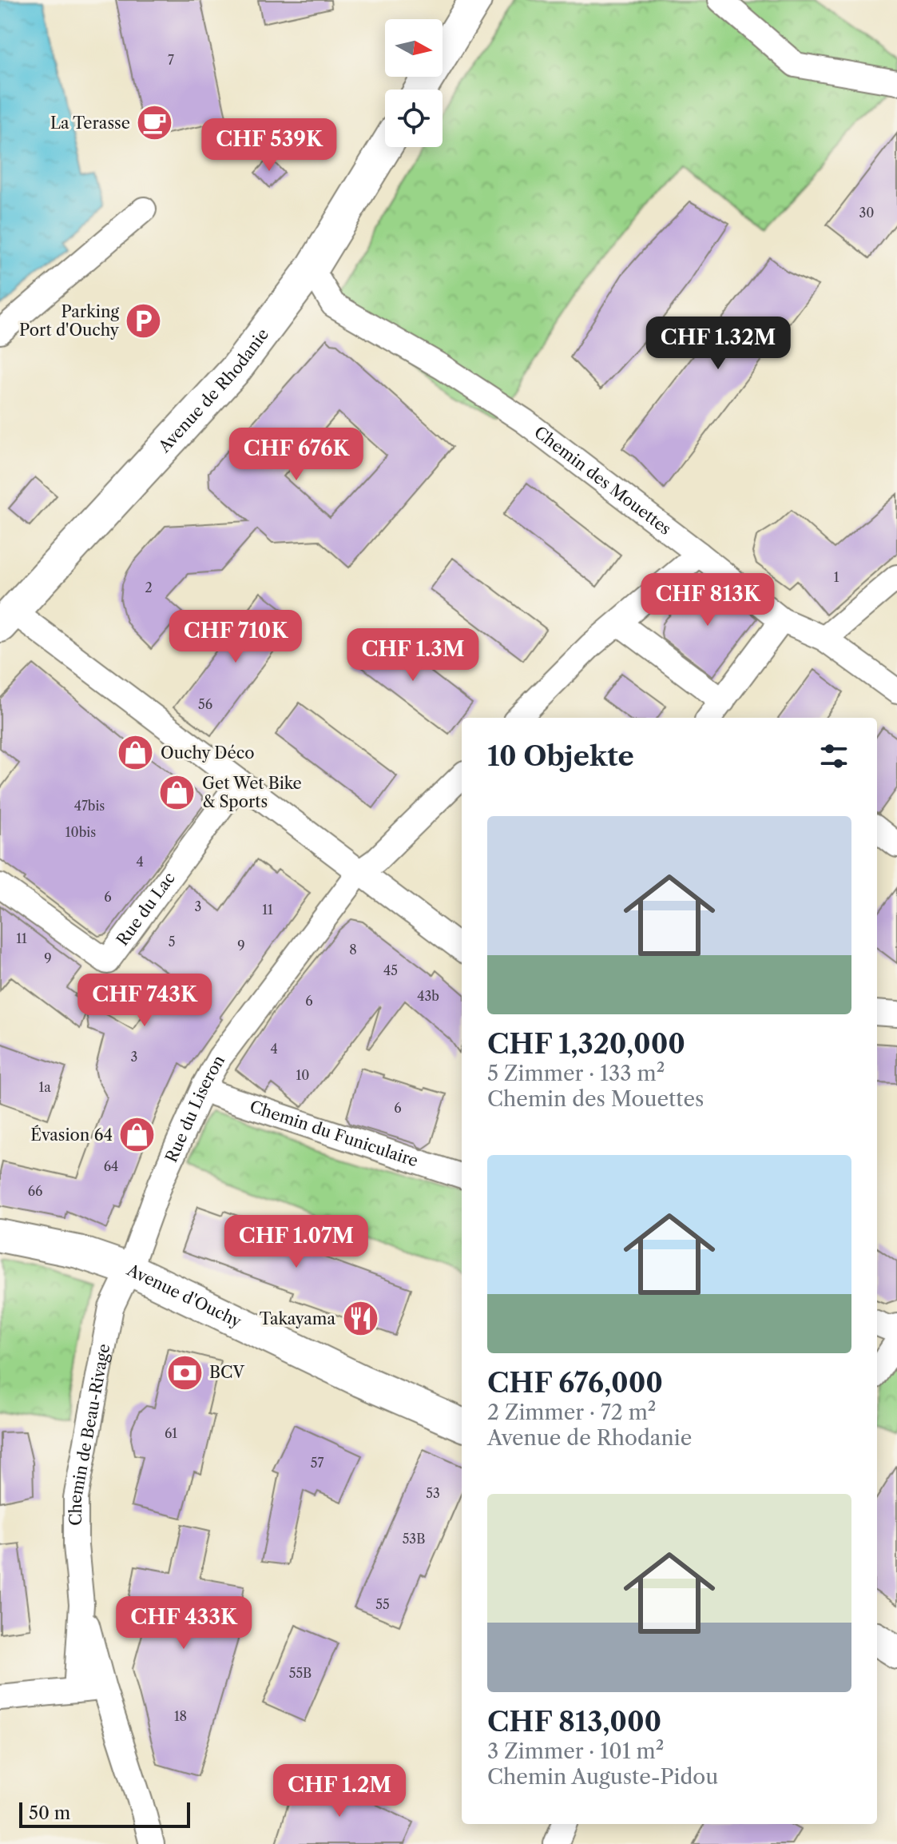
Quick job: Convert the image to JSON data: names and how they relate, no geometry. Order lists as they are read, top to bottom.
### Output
{
  "streets": {
    "main road": ["Avenue de Rhodanie", "Avenue d'Ouchy"],
    "street": [
      "Chemin des Mouettes",
      "Rue du Lac",
      "Rue du Liseron",
      "Chemin du Funiculaire",
      "Chemin de Beau-Rivage"
    ]
  },
  "crossings": [
    ["Avenue de Rhodanie", "Chemin des Mouettes"],
    ["Rue du Liseron", "Chemin du Funiculaire"],
    ["Rue du Liseron", "Avenue d'Ouchy"],
    ["Rue du Liseron", "Chemin de Beau-Rivage"],
    ["Avenue d'Ouchy", "Chemin de Beau-Rivage"]
  ],
  "places": {
    "cafe": ["La Terasse"],
    "parking": ["Parking Port d'Ouchy"],
    "shop": ["Ouchy Déco", "Get Wet Bike & Sports", "Évasion 64"],
    "restaurant": ["Takayama"],
    "bank": ["BCV"]
  },
  "house_numbers": [
    "7",
    "30",
    "1",
    "2",
    "56",
    "47bis",
    "10bis",
    "4",
    "6",
    "3",
    "11",
    "11",
    "5",
    "9",
    "8",
    "9",
    "45",
    "43b",
    "6",
    "4",
    "3",
    "10",
    "1a",
    "6",
    "64",
    "66",
    "61",
    "57",
    "53",
    "53B",
    "55",
    "55B",
    "18"
  ],
  "scale_bar": "50 m",
  "north": "right",
  "page": {
    "price": [
      "CHF 539K",
      "CHF 1.32M",
      "CHF 676K",
      "CHF 813K",
      "CHF 710K",
      "CHF 1.3M",
      "CHF 743K",
      "CHF 1.07M",
      "CHF 433K",
      "CHF 1.2M"
    ],
    "heading": "10 Objekte",
    "list": [
      {
        "name": "CHF 1,320,000",
        "note": "5 Zimmer · 133 m² · Chemin des Mouettes"
      },
      {
        "name": "CHF 676,000",
        "note": "2 Zimmer · 72 m² · Avenue de Rhodanie"
      },
      {
        "name": "CHF 813,000",
        "note": "3 Zimmer · 101 m² · Chemin Auguste-Pidou"
      }
    ],
    "scale": "50 m"
  }
}
